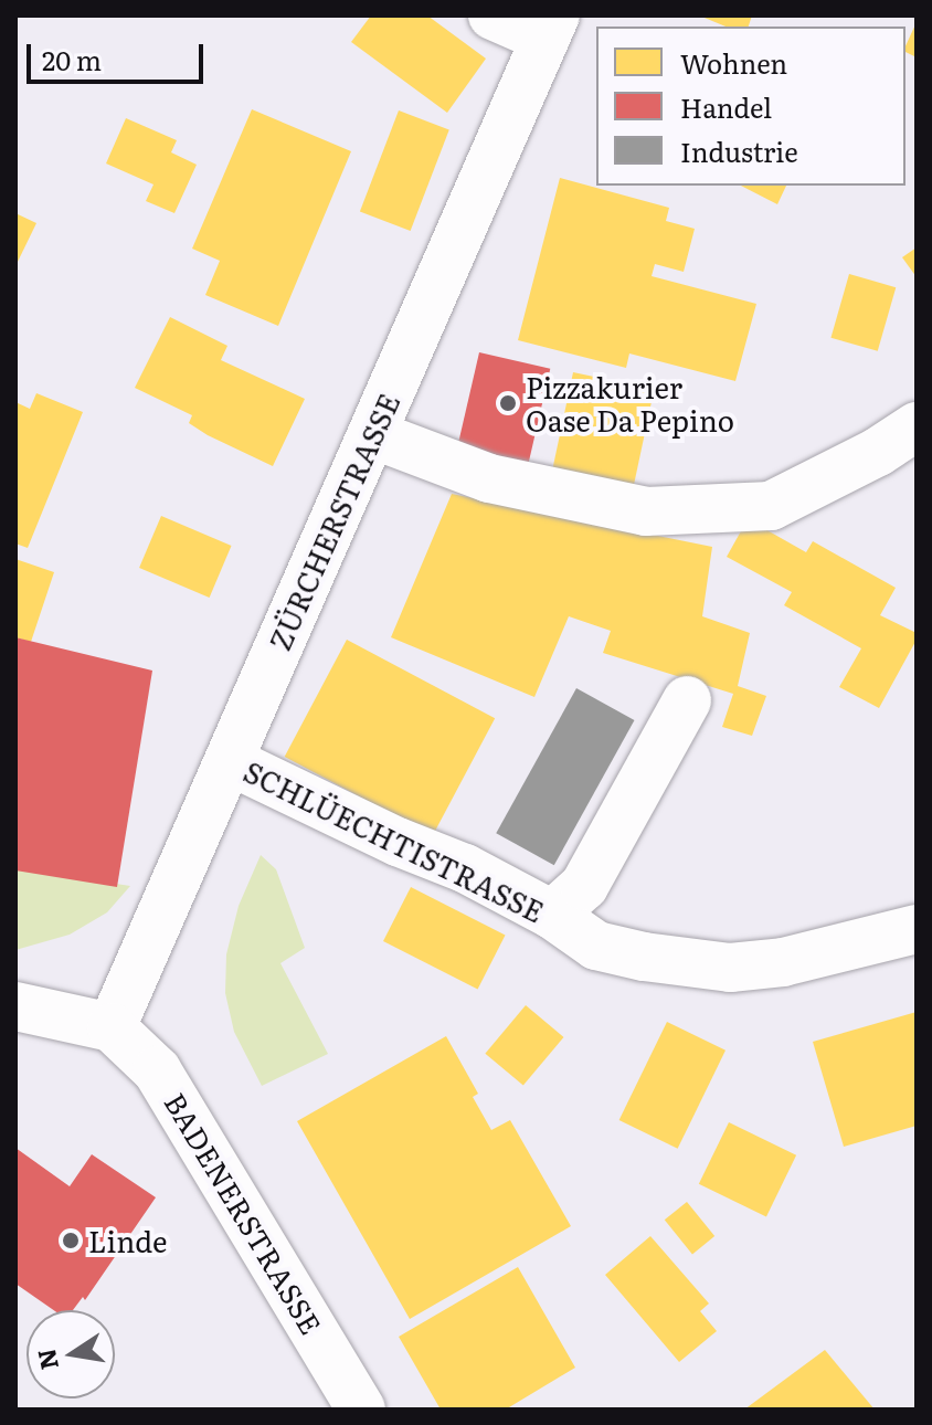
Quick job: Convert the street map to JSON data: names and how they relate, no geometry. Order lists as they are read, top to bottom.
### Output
{
  "streets": {
    "street": ["ZÜRCHERSTRASSE", "SCHLÜECHTISTRASSE", "BADENERSTRASSE"]
  },
  "crossings": [
    ["ZÜRCHERSTRASSE", "SCHLÜECHTISTRASSE"],
    ["ZÜRCHERSTRASSE", "BADENERSTRASSE"]
  ],
  "places": ["Pizzakurier Oase Da Pepino", "Linde"],
  "legend": ["Wohnen", "Handel", "Industrie"],
  "scale_bar": "20 m",
  "north": "left"
}
